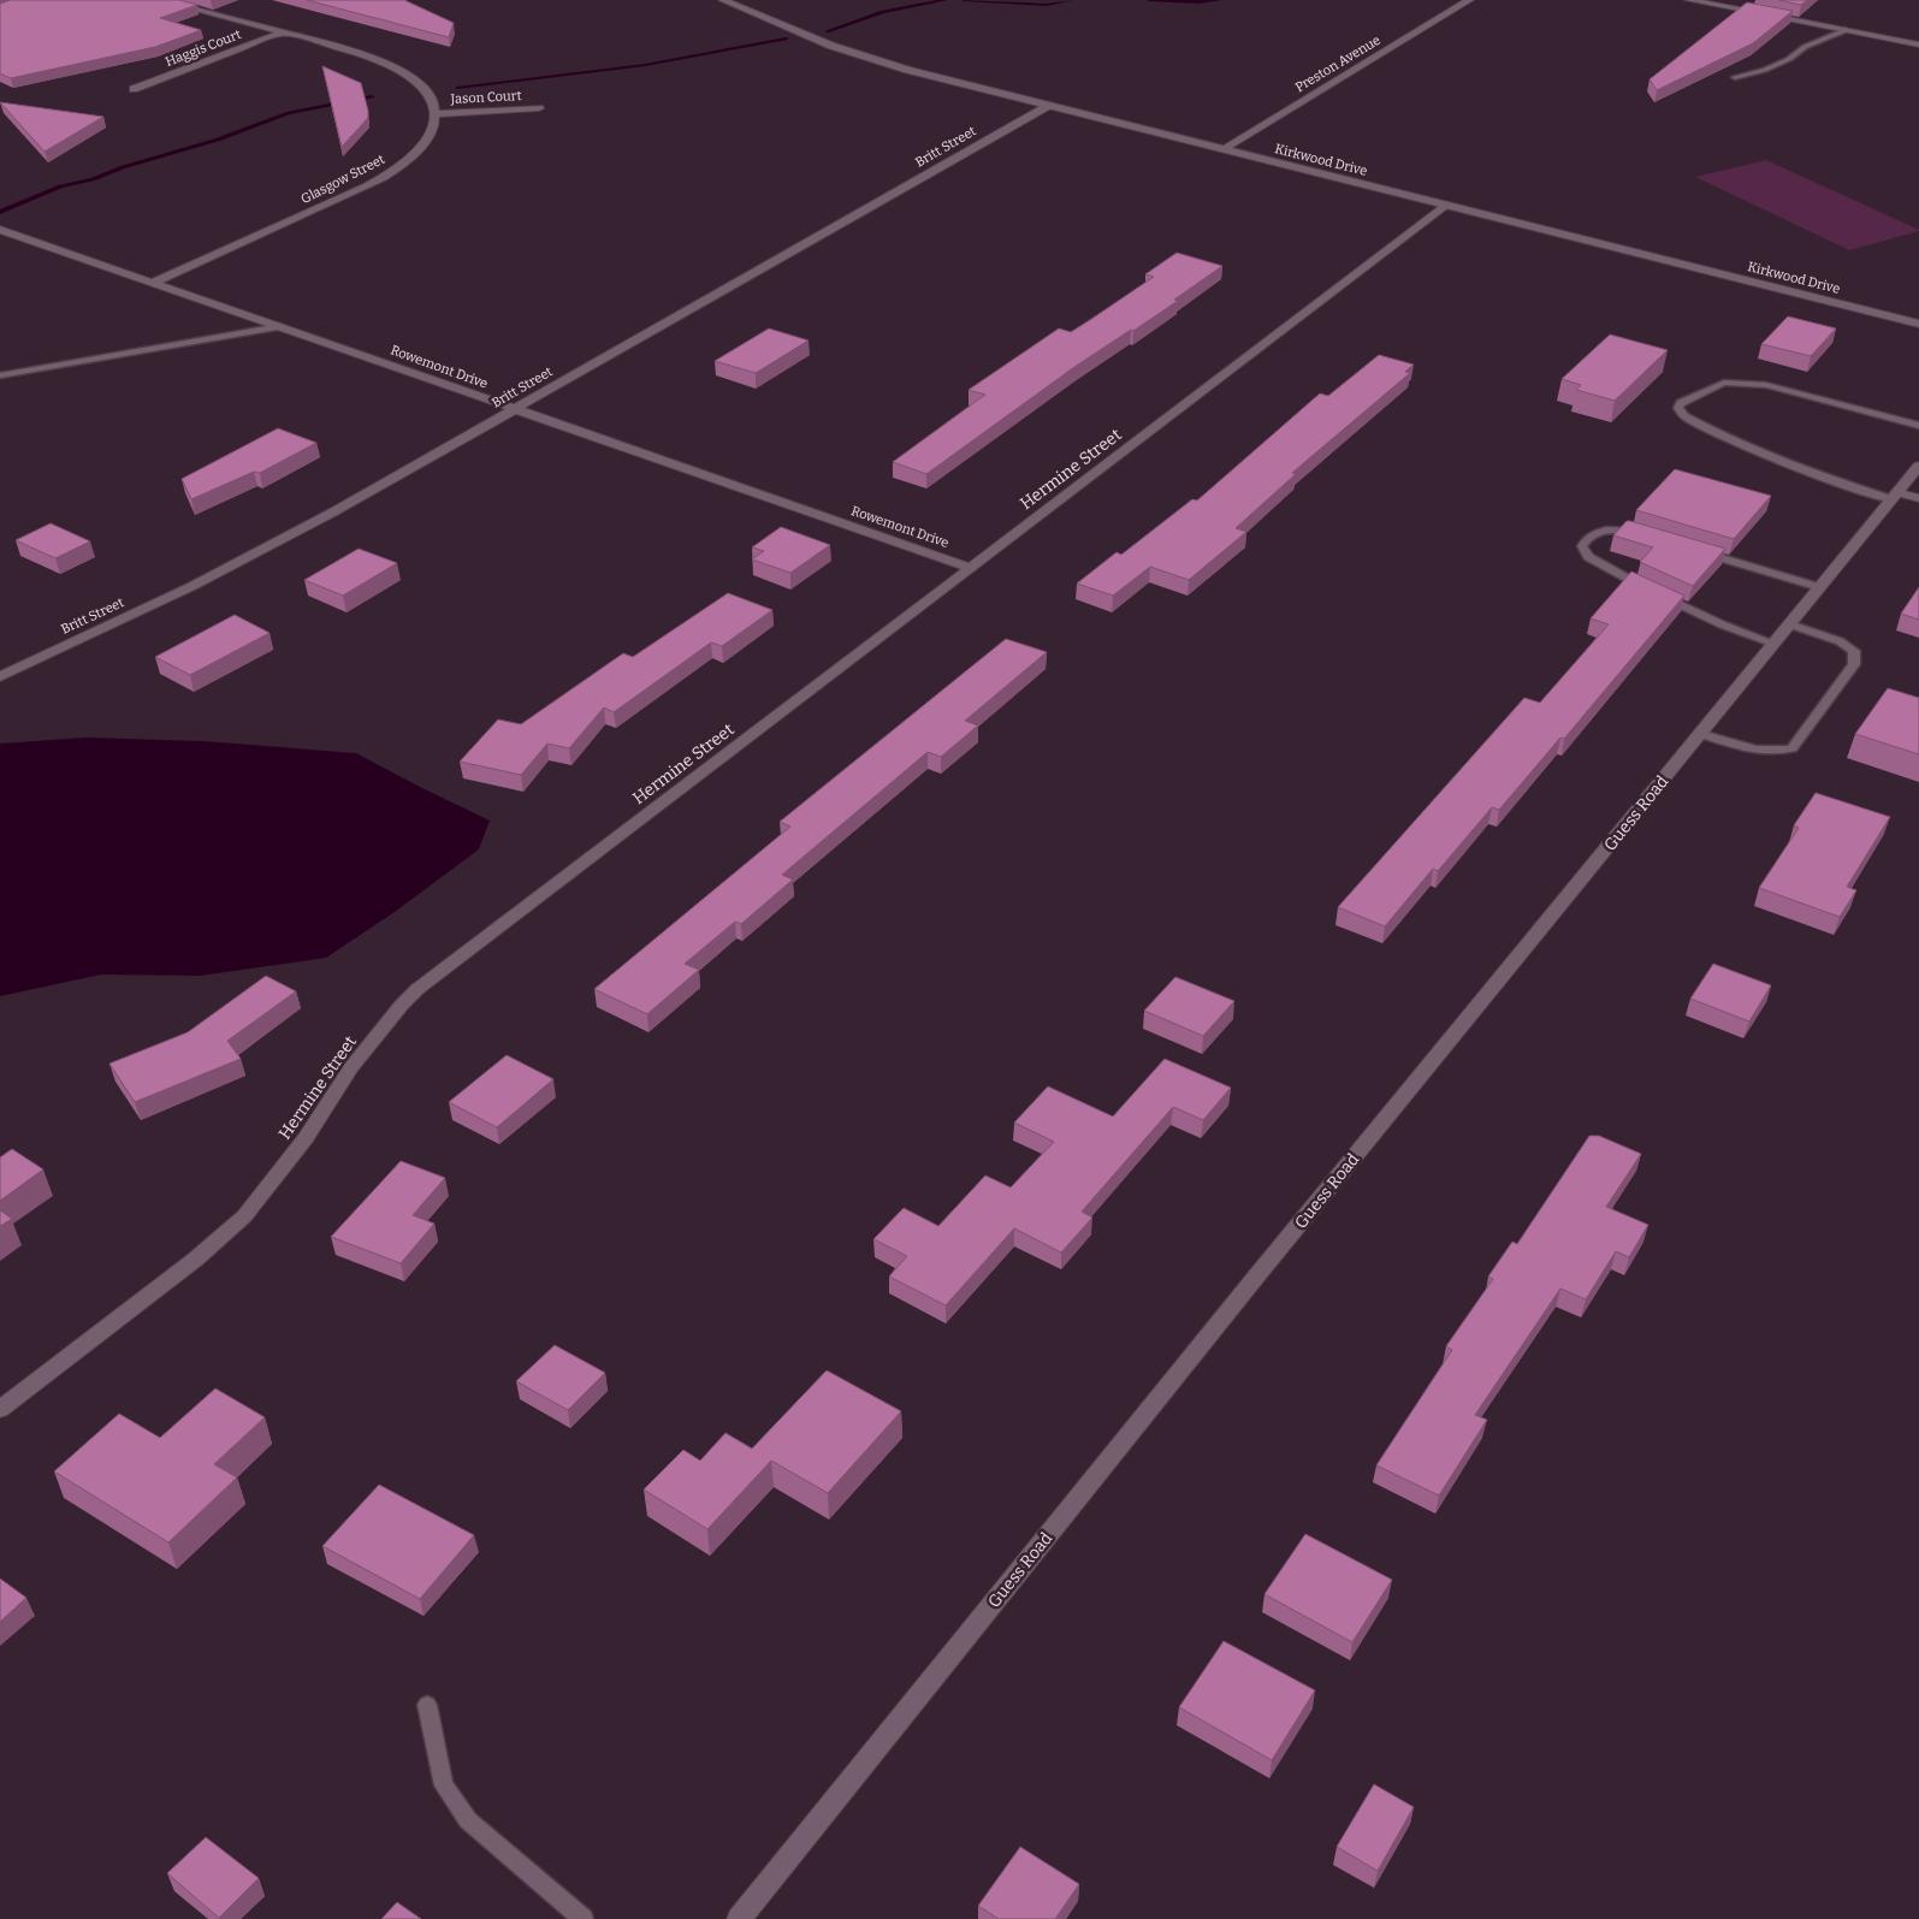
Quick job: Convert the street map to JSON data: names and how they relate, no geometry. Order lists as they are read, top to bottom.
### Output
{
  "streets": {
    "street": [
      "Haggis Court",
      "Preston Avenue",
      "Jason Court",
      "Britt Street",
      "Kirkwood Drive",
      "Glasgow Street",
      "Rowemont Drive",
      "Hermine Street",
      "Guess Road"
    ]
  },
  "crossings": [
    ["Preston Avenue", "Kirkwood Drive"],
    ["Jason Court", "Glasgow Street"],
    ["Britt Street", "Kirkwood Drive"],
    ["Britt Street", "Rowemont Drive"],
    ["Kirkwood Drive", "Hermine Street"],
    ["Glasgow Street", "Rowemont Drive"],
    ["Rowemont Drive", "Hermine Street"]
  ]
}
